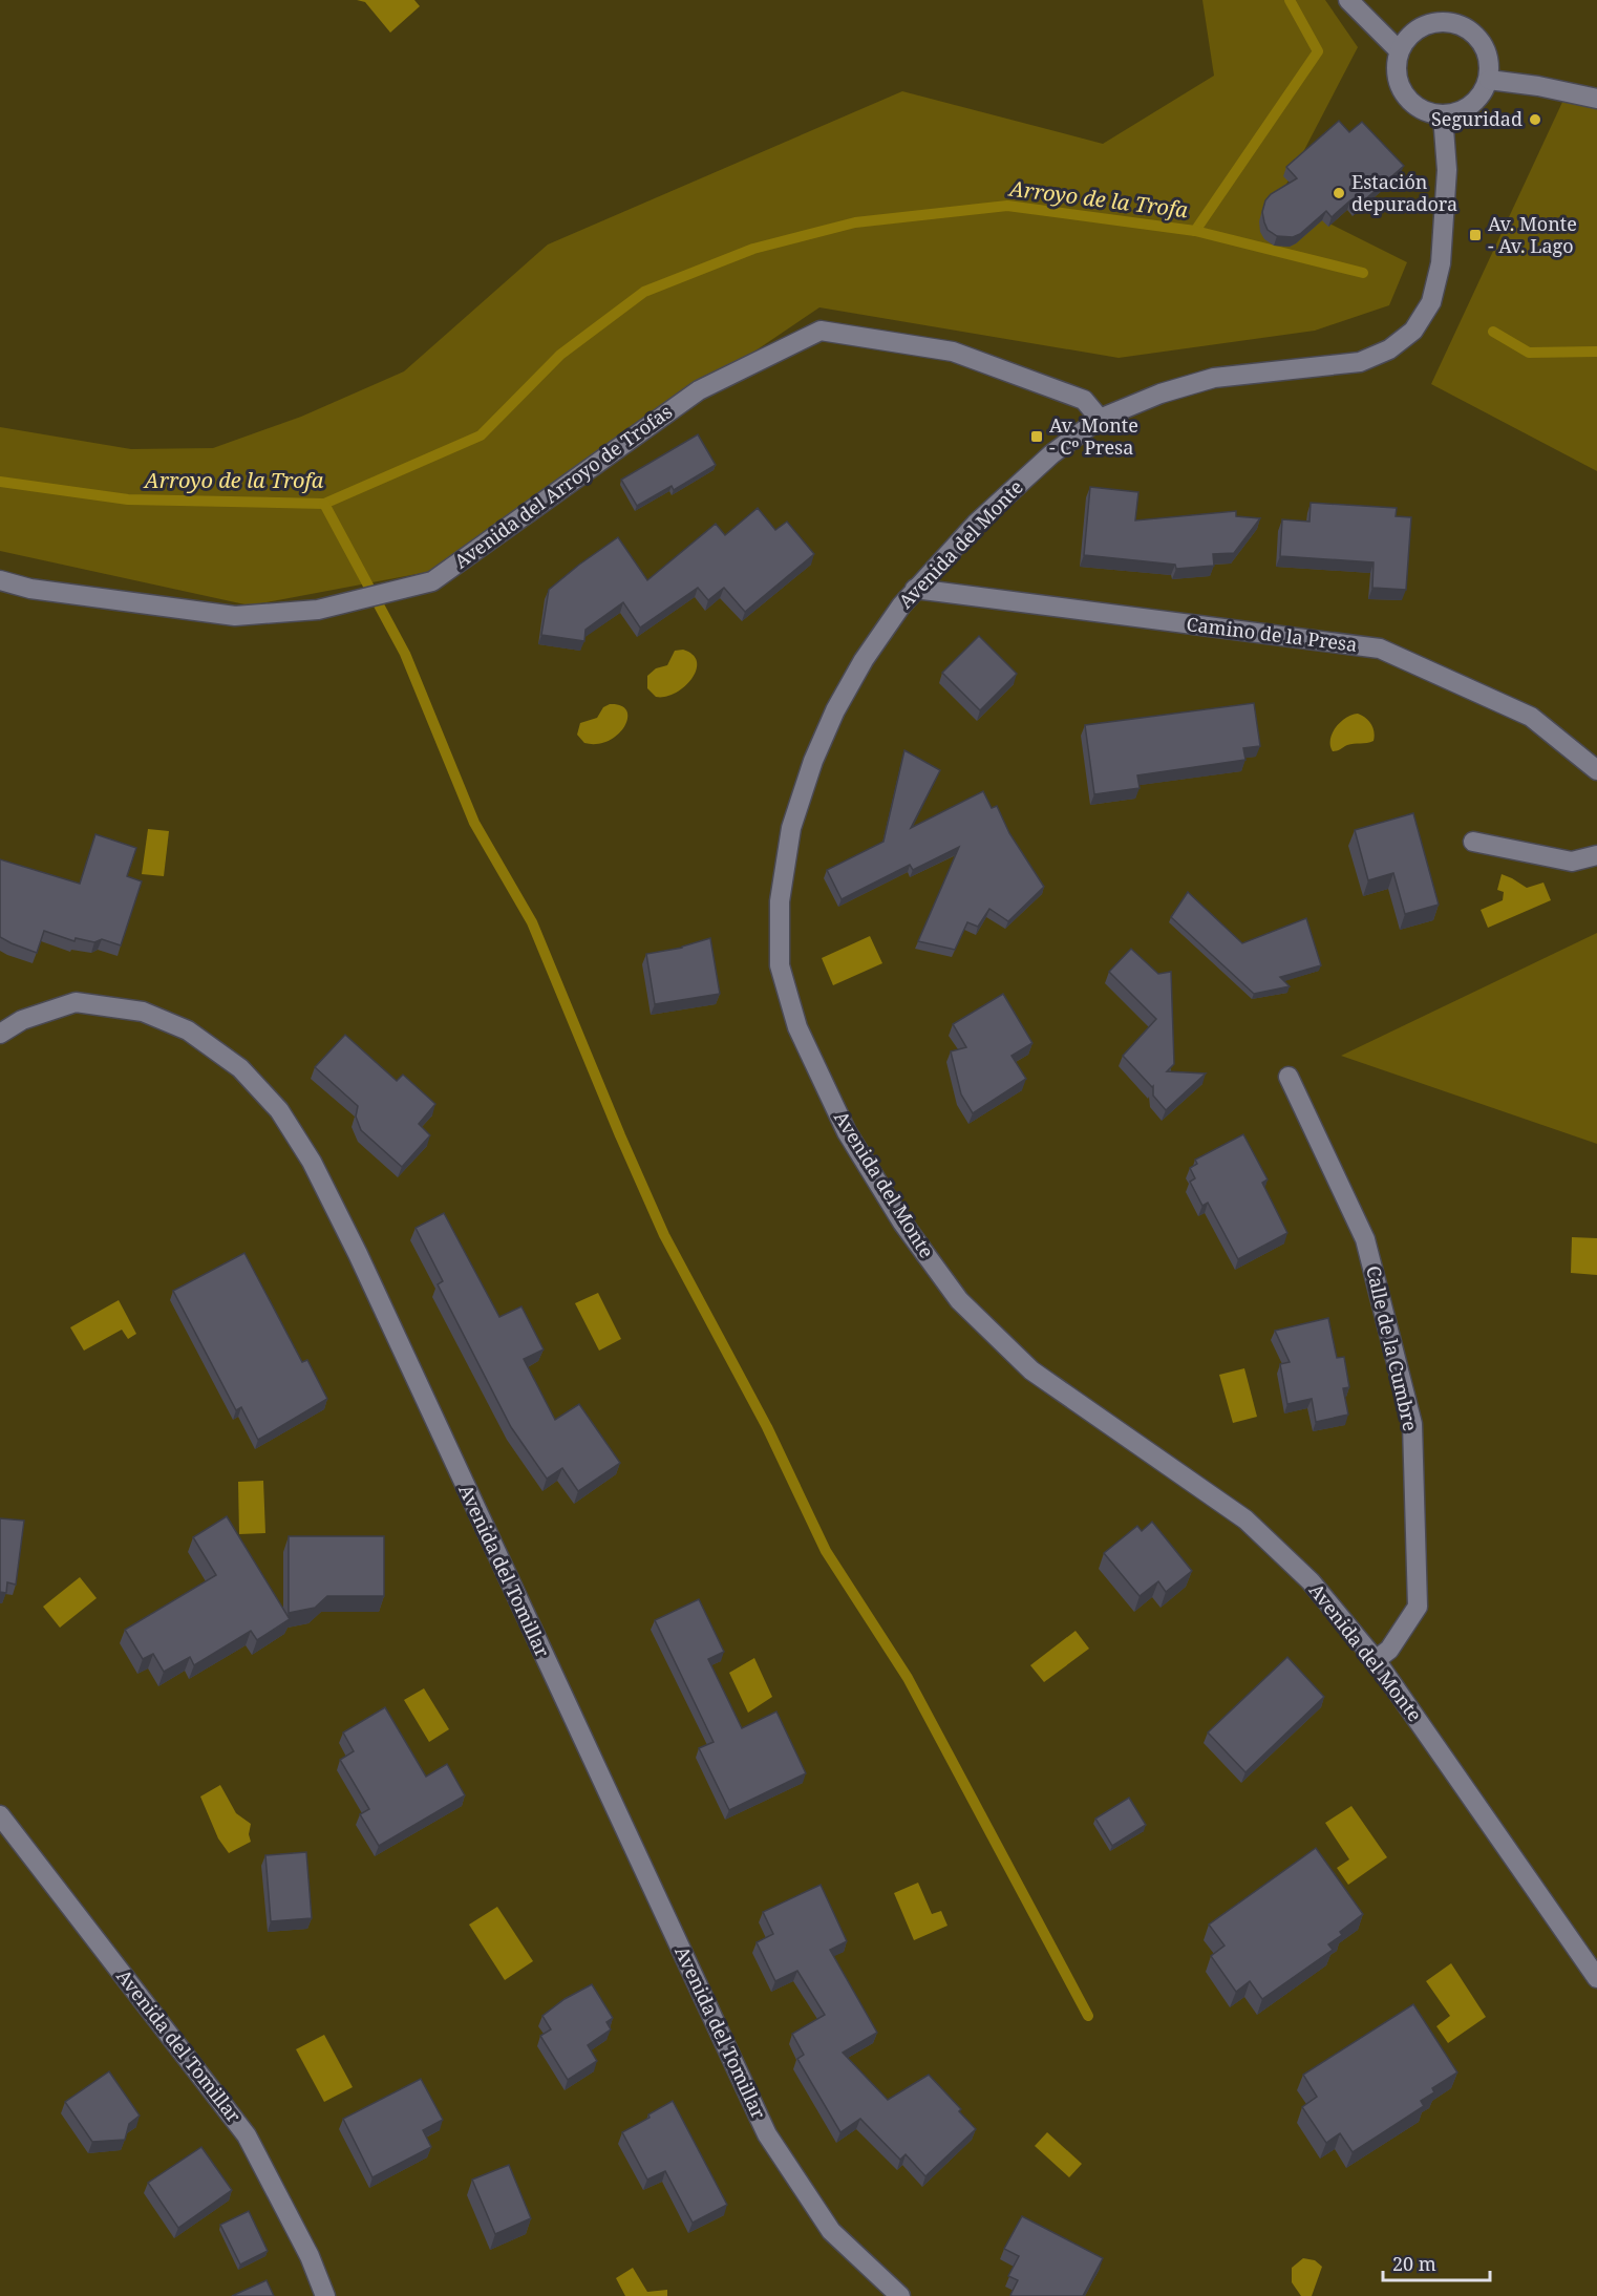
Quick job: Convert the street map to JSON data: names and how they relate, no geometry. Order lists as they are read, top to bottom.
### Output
{
  "streets": {
    "street": [
      "Avenida del Arroyo de Trofas",
      "Avenida del Monte",
      "Camino de la Presa",
      "Calle de la Cumbre",
      "Avenida del Tomillar"
    ]
  },
  "crossings": [
    ["Avenida del Arroyo de Trofas", "Avenida del Monte"],
    ["Avenida del Monte", "Camino de la Presa"],
    ["Avenida del Monte", "Calle de la Cumbre"]
  ],
  "water": ["Arroyo de la Trofa"],
  "places": {
    "other": ["Seguridad", "Estación depuradora"],
    "transit": ["Av. Monte - Av. Lago", "Av. Monte - Cº Presa"]
  },
  "scale_bar": "20 m"
}
